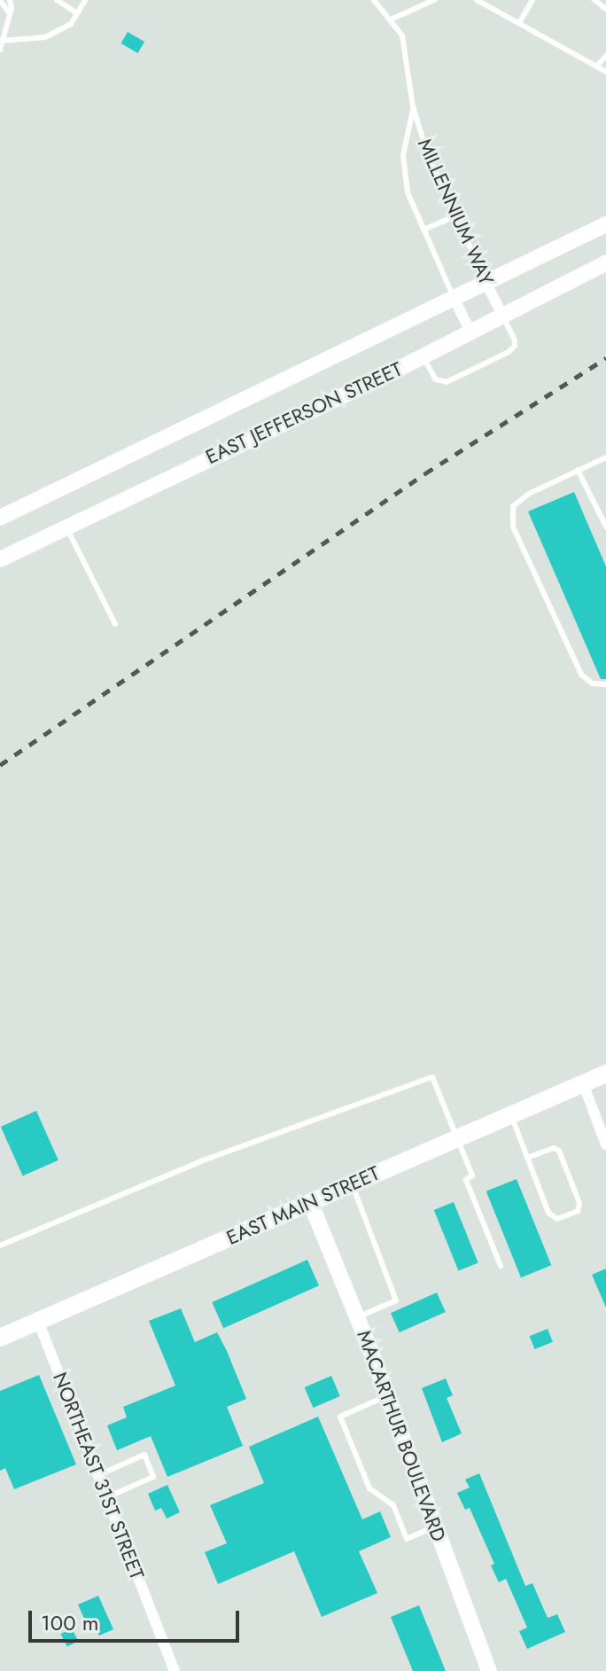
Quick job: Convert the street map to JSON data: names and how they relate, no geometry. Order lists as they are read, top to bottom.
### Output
{
  "streets": {
    "main road": ["EAST JEFFERSON STREET", "EAST MAIN STREET", "MACARTHUR BOULEVARD"],
    "street": ["MILLENNIUM WAY", "NORTHEAST 31ST STREET"]
  },
  "crossings": [
    ["MILLENNIUM WAY", "EAST JEFFERSON STREET"],
    ["EAST MAIN STREET", "MACARTHUR BOULEVARD"],
    ["EAST MAIN STREET", "NORTHEAST 31ST STREET"]
  ],
  "scale_bar": "100 m"
}
